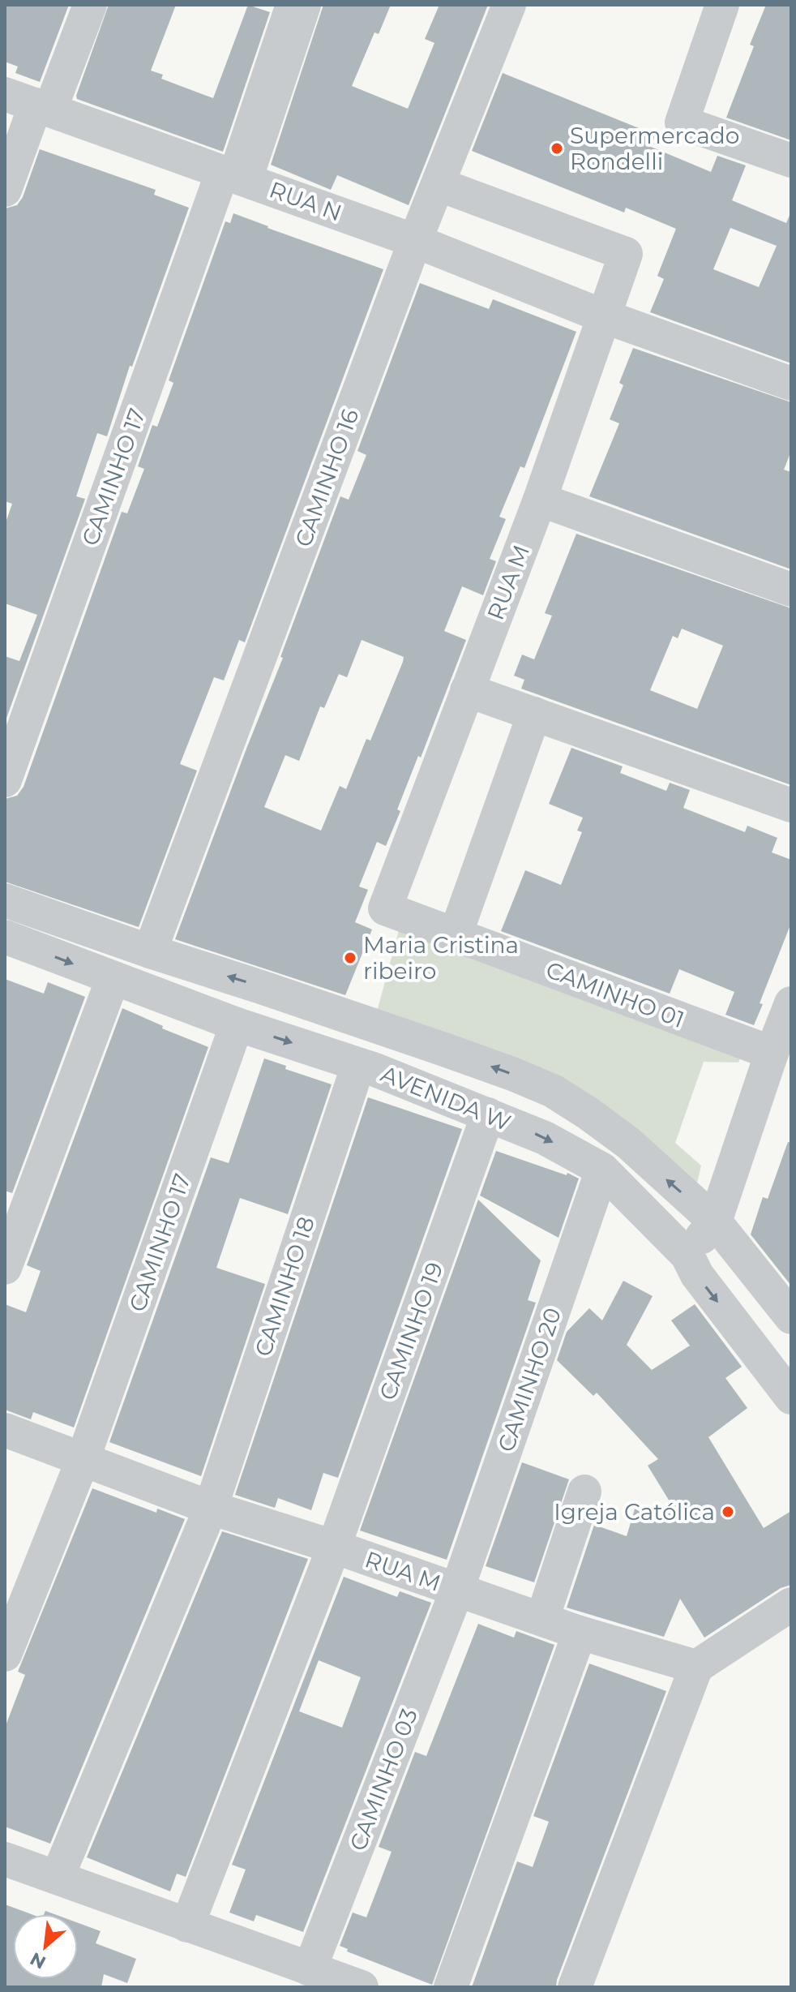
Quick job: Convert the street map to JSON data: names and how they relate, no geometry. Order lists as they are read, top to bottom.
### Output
{
  "streets": {
    "street": [
      "RUA N",
      "CAMINHO 17",
      "CAMINHO 16",
      "RUA M",
      "CAMINHO 01",
      "AVENIDA W",
      "CAMINHO 18",
      "CAMINHO 19",
      "CAMINHO 20",
      "CAMINHO 03"
    ]
  },
  "crossings": [
    ["RUA N", "CAMINHO 17"],
    ["RUA N", "CAMINHO 16"],
    ["RUA N", "RUA M"],
    ["CAMINHO 17", "RUA M"],
    ["CAMINHO 17", "AVENIDA W"],
    ["CAMINHO 16", "RUA M"],
    ["CAMINHO 16", "AVENIDA W"],
    ["RUA M", "CAMINHO 01"],
    ["RUA M", "CAMINHO 18"],
    ["RUA M", "CAMINHO 19"],
    ["RUA M", "CAMINHO 20"],
    ["RUA M", "CAMINHO 03"],
    ["AVENIDA W", "CAMINHO 18"],
    ["AVENIDA W", "CAMINHO 19"],
    ["AVENIDA W", "CAMINHO 20"],
    ["CAMINHO 20", "CAMINHO 03"]
  ],
  "places": ["Supermercado Rondelli", "Maria Cristina ribeiro", "Igreja Católica"],
  "north": "bottom left"
}
